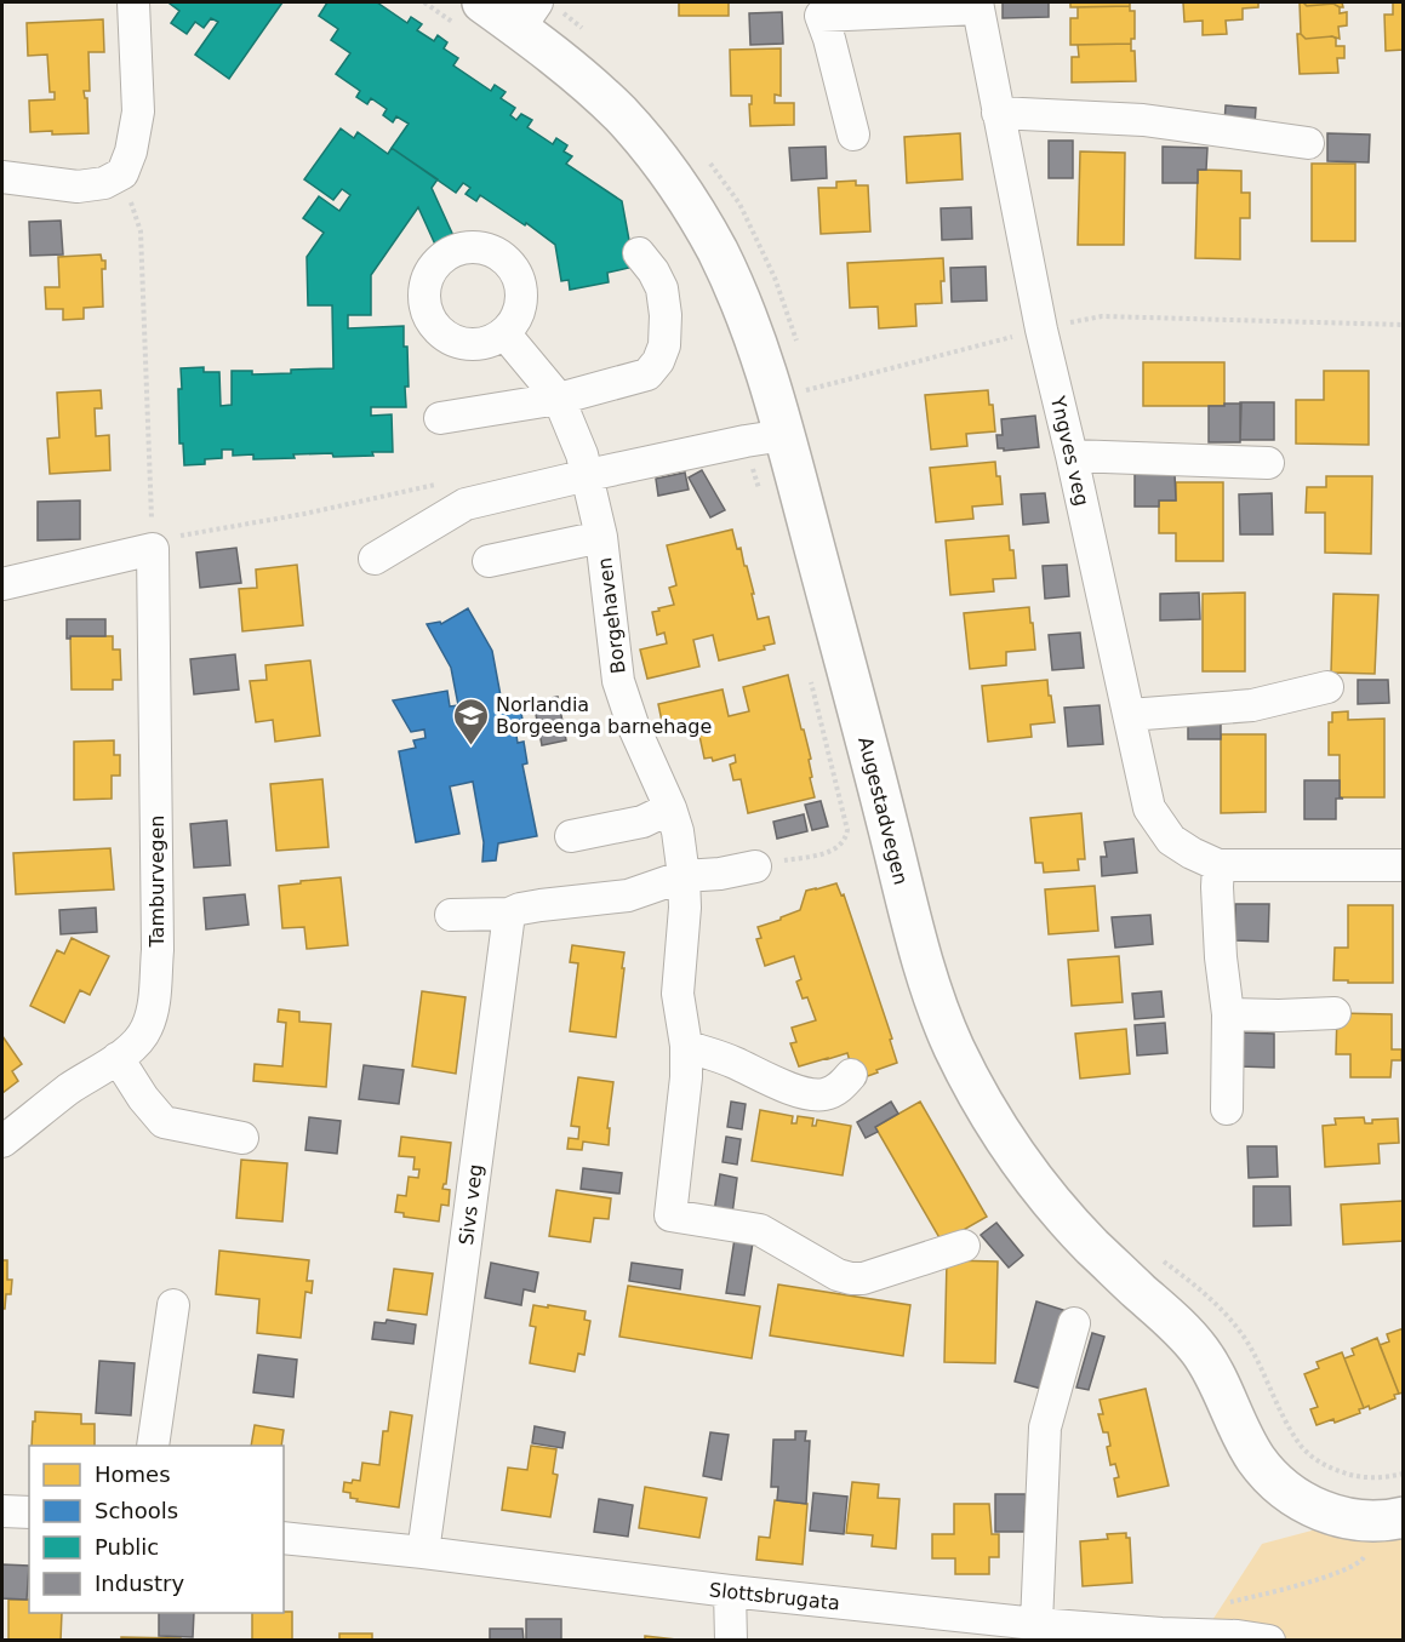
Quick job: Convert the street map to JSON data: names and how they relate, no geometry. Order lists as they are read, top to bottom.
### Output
{
  "streets": {
    "main road": ["Augestadvegen"],
    "street": [
      "Yngves veg",
      "Borgehaven",
      "Tamburvegen",
      "Sivs veg",
      "Slottsbrugata"
    ]
  },
  "crossings": [
    ["Sivs veg", "Slottsbrugata"]
  ],
  "places": {
    "school or university": ["Norlandia Borgeenga barnehage"]
  },
  "legend": [
    "Homes",
    "Schools",
    "Public",
    "Industry"
  ]
}
